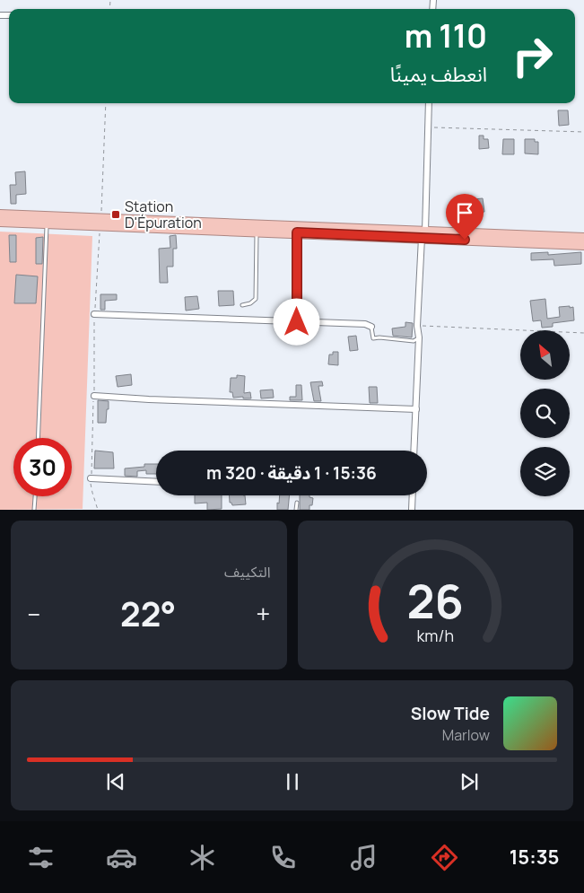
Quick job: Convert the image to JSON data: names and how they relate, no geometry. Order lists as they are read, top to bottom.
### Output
{
  "places": {
    "transit": ["Station D'Épuration"]
  },
  "north": "top left",
  "page": {
    "turn": ["110 m", "انعطف يمينًا"],
    "limit": "30",
    "trip": "15:36 · 1 دقيقة · 320 m",
    "tile": "التكييف",
    "heat": ["−", "22°", "+"],
    "song": ["Slow Tide", "Marlow"],
    "tabs": "15:35",
    "gauge": ["26", "km/h"]
  }
}
